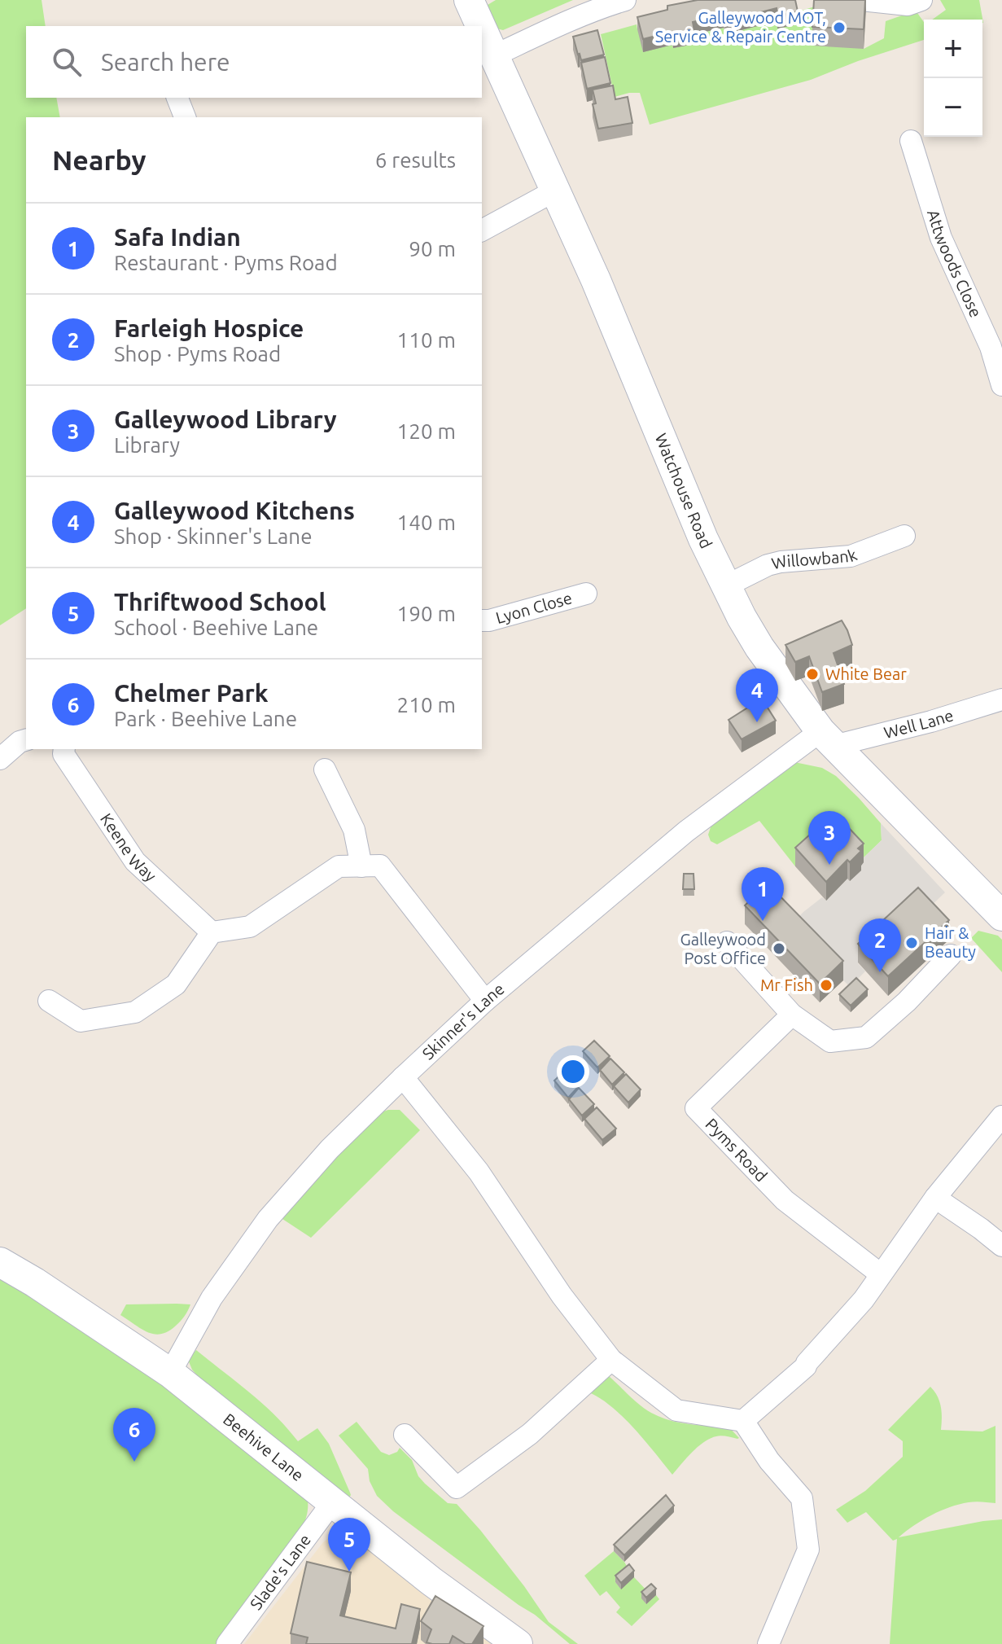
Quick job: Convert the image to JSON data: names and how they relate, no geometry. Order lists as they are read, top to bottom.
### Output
{
  "streets": {
    "street": [
      "Attwoods Close",
      "Watchouse Road",
      "Willowbank",
      "Lyon Close",
      "Well Lane",
      "Keene Way",
      "Skinner's Lane",
      "Pyms Road",
      "Beehive Lane",
      "Slade's Lane"
    ]
  },
  "crossings": [
    ["Watchouse Road", "Willowbank"],
    ["Watchouse Road", "Well Lane"],
    ["Watchouse Road", "Skinner's Lane"],
    ["Well Lane", "Skinner's Lane"],
    ["Skinner's Lane", "Beehive Lane"],
    ["Beehive Lane", "Slade's Lane"]
  ],
  "places": [
    "Galleywood MOT, Service & Repair Centre",
    "White Bear",
    "Hair & Beauty",
    "Galleywood Post Office",
    "Mr Fish"
  ],
  "page": {
    "map_buttons": ["+", "−"],
    "search": "Search here",
    "heading": ["Nearby", "6 results"],
    "list": [
      {
        "mark": "1",
        "name": "Safa Indian",
        "note": "Restaurant · Pyms Road",
        "value": "90 m"
      },
      {
        "mark": "2",
        "name": "Farleigh Hospice",
        "note": "Shop · Pyms Road",
        "value": "110 m"
      },
      {
        "mark": "3",
        "name": "Galleywood Library",
        "note": "Library",
        "value": "120 m"
      },
      {
        "mark": "4",
        "name": "Galleywood Kitchens",
        "note": "Shop · Skinner's Lane",
        "value": "140 m"
      },
      {
        "mark": "5",
        "name": "Thriftwood School",
        "note": "School · Beehive Lane",
        "value": "190 m"
      },
      {
        "mark": "6",
        "name": "Chelmer Park",
        "note": "Park · Beehive Lane",
        "value": "210 m"
      }
    ],
    "pins": [
      "4",
      "3",
      "1",
      "2",
      "6",
      "5"
    ]
  }
}
